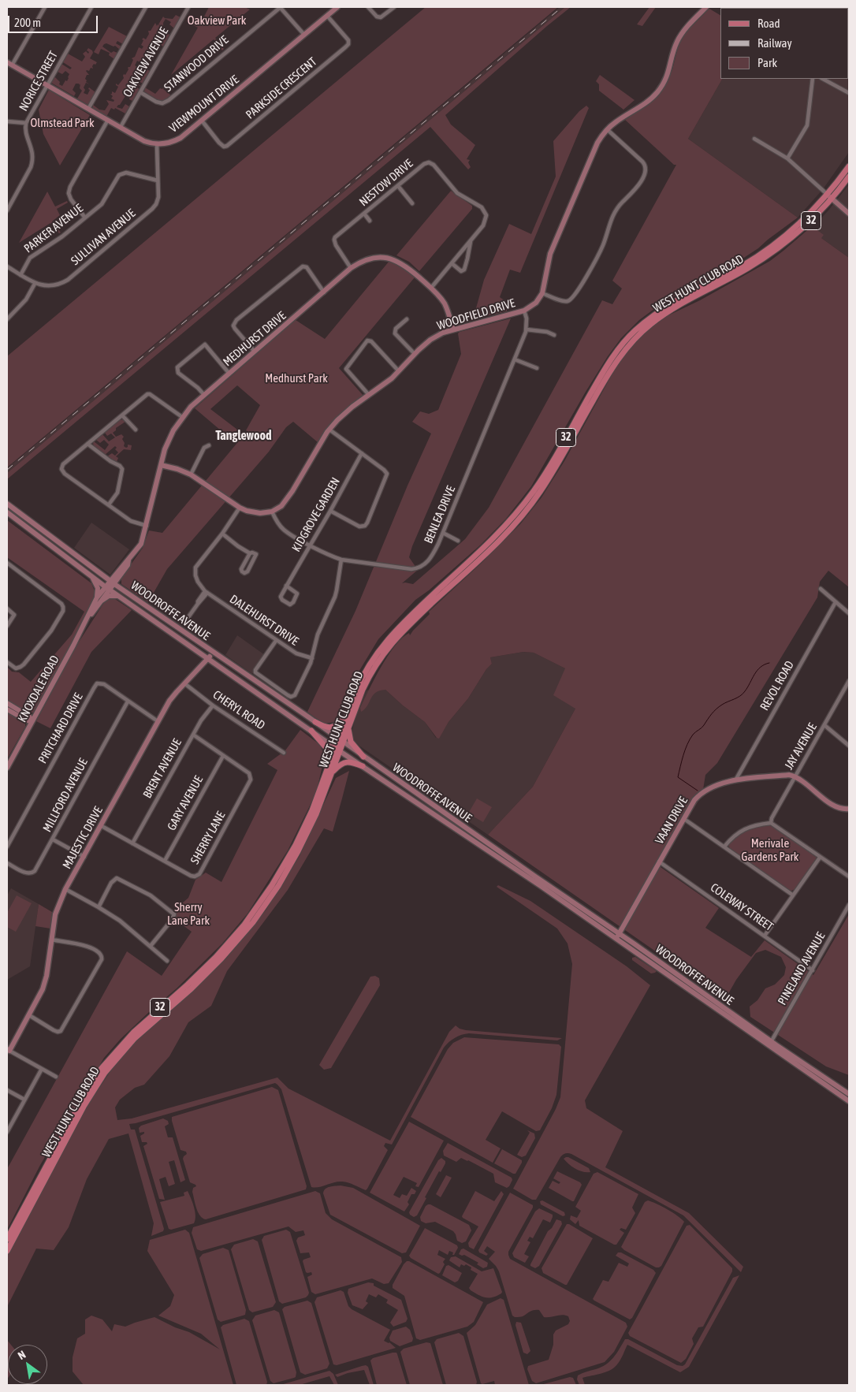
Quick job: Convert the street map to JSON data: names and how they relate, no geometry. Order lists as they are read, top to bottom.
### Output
{
  "streets": {
    "main road": ["32", "WEST HUNT CLUB ROAD"],
    "street": [
      "OAKVIEW AVENUE",
      "STANWOOD DRIVE",
      "NORICE STREET",
      "PARKSIDE CRESCENT",
      "VIEWMOUNT DRIVE",
      "NESTOW DRIVE",
      "PARKER AVENUE",
      "SULLIVAN AVENUE",
      "WOODFIELD DRIVE",
      "MEDHURST DRIVE",
      "KIDGROVE GARDEN",
      "BENLEA DRIVE",
      "WOODROFFE AVENUE",
      "DALEHURST DRIVE",
      "REVOL ROAD",
      "KNOXDALE ROAD",
      "CHERYL ROAD",
      "PRITCHARD DRIVE",
      "JAY AVENUE",
      "BRENT AVENUE",
      "MILLFORD AVENUE",
      "GARY AVENUE",
      "VAAN DRIVE",
      "MAJESTIC DRIVE",
      "SHERRY LANE",
      "COLEWAY STREET",
      "PINELAND AVENUE"
    ]
  },
  "crossings": [
    ["OAKVIEW AVENUE", "STANWOOD DRIVE"],
    ["PARKSIDE CRESCENT", "VIEWMOUNT DRIVE"],
    ["VIEWMOUNT DRIVE", "SULLIVAN AVENUE"],
    ["NESTOW DRIVE", "MEDHURST DRIVE"],
    ["PARKER AVENUE", "SULLIVAN AVENUE"],
    ["WEST HUNT CLUB ROAD", "WOODROFFE AVENUE"],
    ["WOODFIELD DRIVE", "MEDHURST DRIVE"],
    ["WOODFIELD DRIVE", "BENLEA DRIVE"],
    ["MEDHURST DRIVE", "WOODROFFE AVENUE"],
    ["MEDHURST DRIVE", "KNOXDALE ROAD"],
    ["KIDGROVE GARDEN", "BENLEA DRIVE"],
    ["WOODROFFE AVENUE", "KNOXDALE ROAD"],
    ["WOODROFFE AVENUE", "VAAN DRIVE"],
    ["WOODROFFE AVENUE", "MAJESTIC DRIVE"],
    ["WOODROFFE AVENUE", "PINELAND AVENUE"],
    ["REVOL ROAD", "VAAN DRIVE"],
    ["CHERYL ROAD", "BRENT AVENUE"],
    ["CHERYL ROAD", "MAJESTIC DRIVE"],
    ["PRITCHARD DRIVE", "MILLFORD AVENUE"],
    ["PRITCHARD DRIVE", "MAJESTIC DRIVE"],
    ["JAY AVENUE", "VAAN DRIVE"],
    ["BRENT AVENUE", "SHERRY LANE"],
    ["GARY AVENUE", "SHERRY LANE"],
    ["VAAN DRIVE", "COLEWAY STREET"],
    ["MAJESTIC DRIVE", "SHERRY LANE"],
    ["COLEWAY STREET", "PINELAND AVENUE"]
  ],
  "districts": ["Tanglewood"],
  "parks": [
    "Oakview Park",
    "Olmstead Park",
    "Medhurst Park",
    "Merivale Gardens Park",
    "Sherry Lane Park"
  ],
  "legend": ["Road", "Railway", "Park"],
  "scale_bar": "200 m",
  "north": "top left"
}
